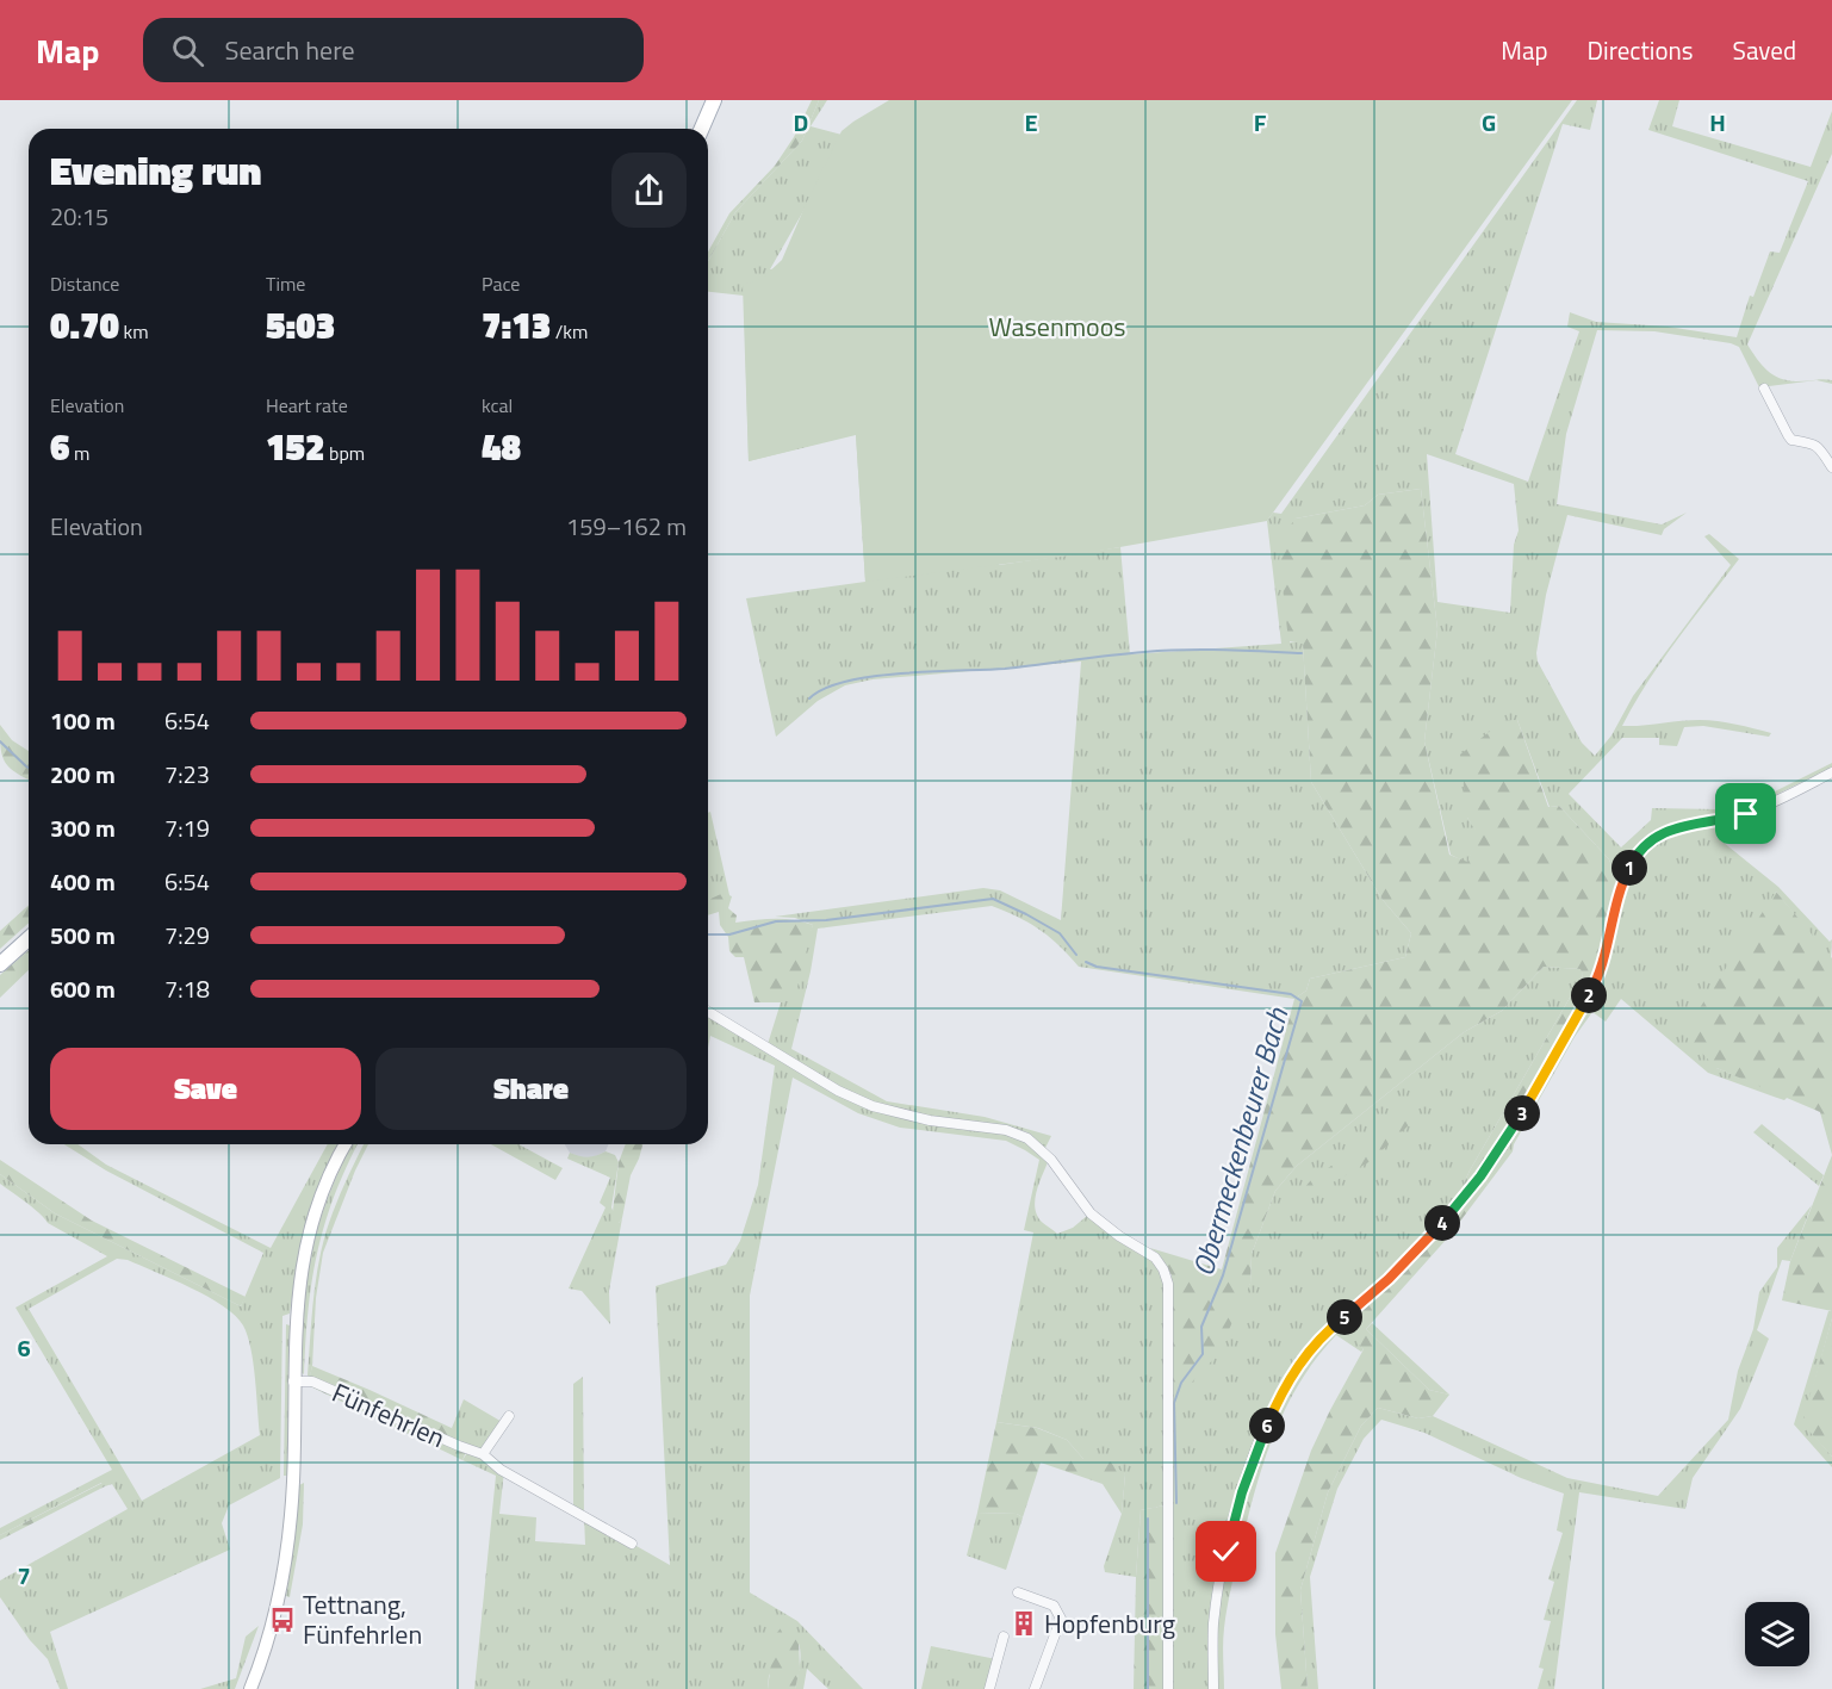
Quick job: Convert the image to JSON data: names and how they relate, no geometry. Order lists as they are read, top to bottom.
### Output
{
  "streets": {
    "street": ["Fünfehrlen"]
  },
  "water": ["Obermeckenbeurer Bach"],
  "parks": ["Wasenmoos"],
  "places": {
    "bus stop": ["Tettnang, Fünfehrlen"],
    "building": ["Hopfenburg"]
  },
  "page": {
    "header": "Map",
    "search": "Search here",
    "nav": ["Map", "Directions", "Saved"],
    "heading": ["Evening run", "20:15"],
    "stats": [
      ["Distance", "0.70 km"],
      ["Time", "5:03"],
      ["Pace", "7:13 /km"],
      ["Elevation", "6 m"],
      ["Heart rate", "152 bpm"],
      ["kcal", "48"]
    ],
    "chart": ["Elevation", "159–162 m"],
    "list": [
      {
        "name": "100 m",
        "note": "6:54"
      },
      {
        "name": "200 m",
        "note": "7:23"
      },
      {
        "name": "300 m",
        "note": "7:19"
      },
      {
        "name": "400 m",
        "note": "6:54"
      },
      {
        "name": "500 m",
        "note": "7:29"
      },
      {
        "name": "600 m",
        "note": "7:18"
      }
    ],
    "pins": [
      "1",
      "2",
      "3",
      "4",
      "5",
      "6"
    ],
    "buttons": ["Save", "Share"]
  },
  "grid": {
    "columns": [
      "D",
      "E",
      "F",
      "G",
      "H"
    ],
    "rows": ["6", "7"]
  }
}
